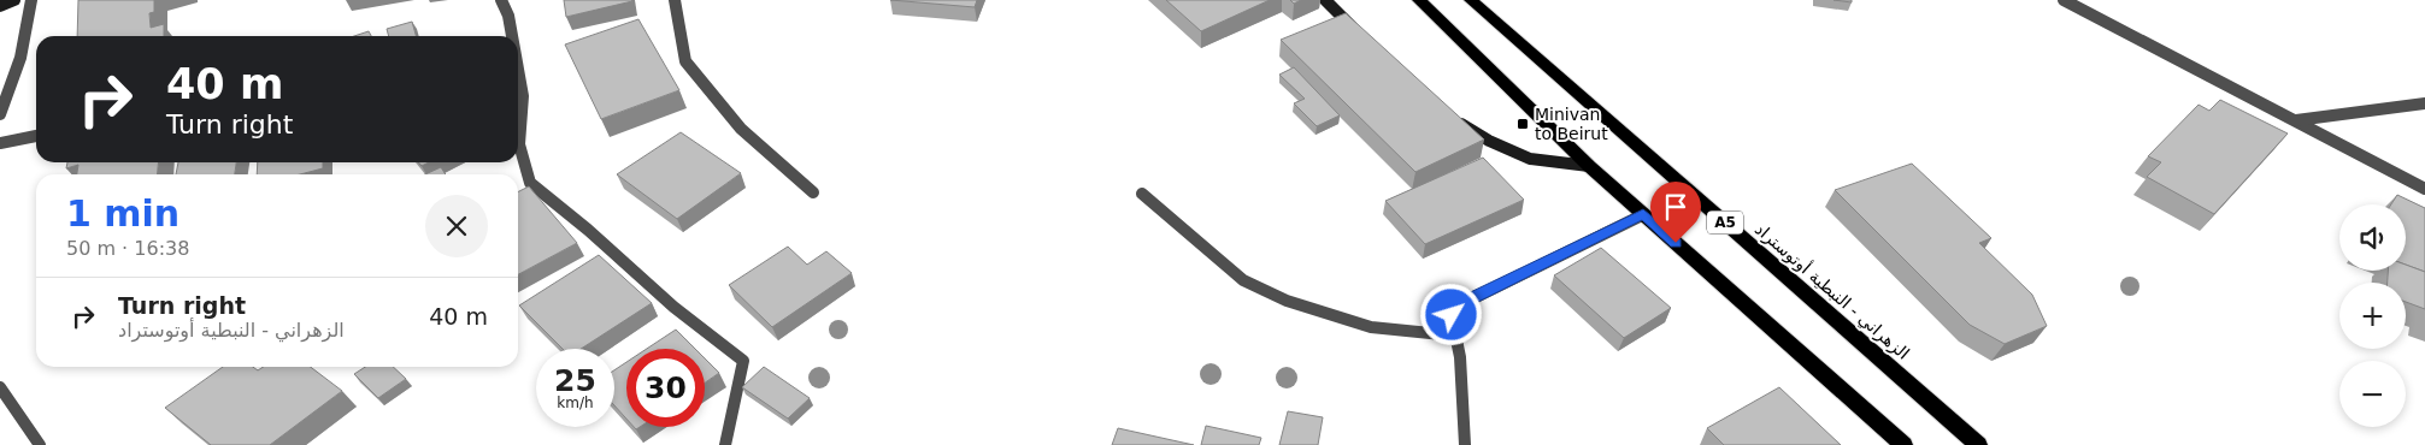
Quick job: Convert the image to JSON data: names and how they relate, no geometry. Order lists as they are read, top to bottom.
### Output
{
  "streets": {
    "highway": ["A5", "الزهراني - النبطية أوتوستراد"]
  },
  "places": {
    "transit": ["Minivan to Beirut"]
  },
  "page": {
    "turn": ["40 m", "Turn right"],
    "heading": ["1 min", "50 m · 16:38"],
    "map_buttons": ["+", "−"],
    "list": [
      {
        "name": "Turn right",
        "note": "الزهراني - النبطية أوتوستراد",
        "value": "40 m"
      }
    ],
    "speed": "25 km/h",
    "limit": "30"
  }
}
